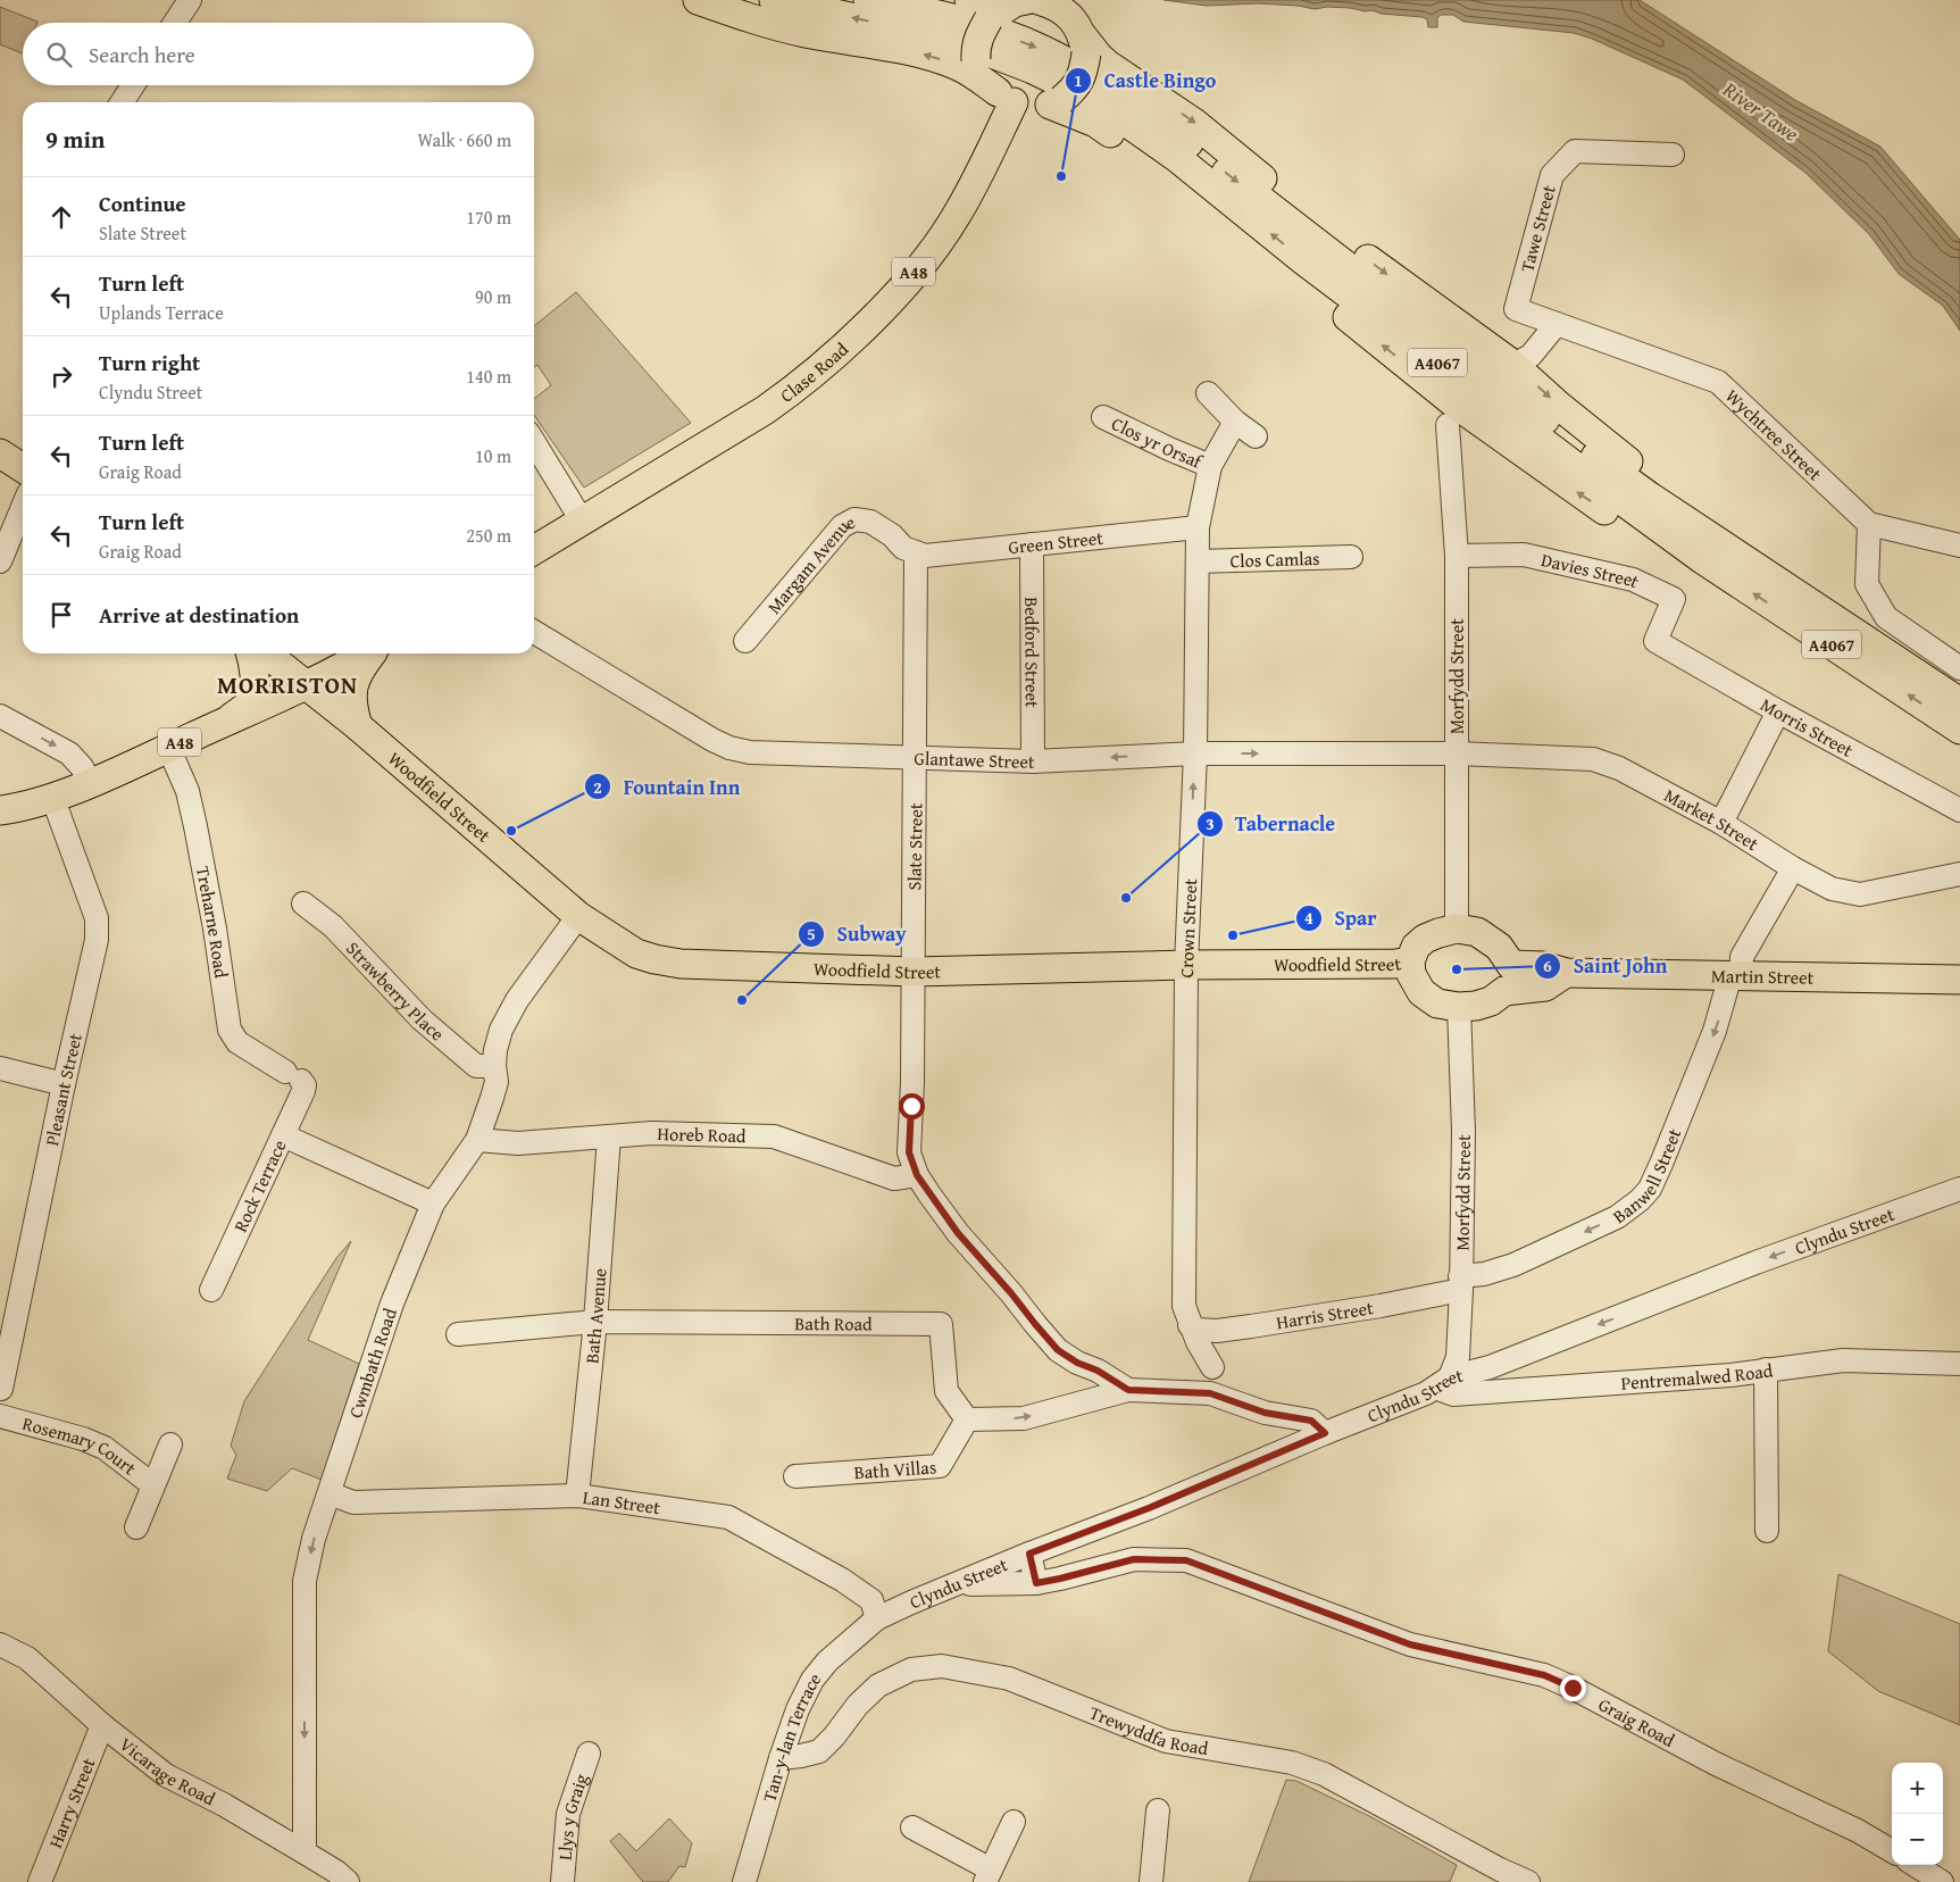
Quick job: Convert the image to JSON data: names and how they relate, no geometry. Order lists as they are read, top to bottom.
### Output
{
  "streets": {
    "main road": [
      "A48",
      "A4067",
      "Clase Road",
      "Woodfield Street",
      "Martin Street"
    ],
    "street": [
      "Tawe Street",
      "Wychtree Street",
      "Clos yr Orsaf",
      "Green Street",
      "Clos Camlas",
      "Margam Avenue",
      "Davies Street",
      "Bedford Street",
      "Morfydd Street",
      "Morris Street",
      "Glantawe Street",
      "Market Street",
      "Slate Street",
      "Treharne Road",
      "Crown Street",
      "Strawberry Place",
      "Pleasant Street",
      "Horeb Road",
      "Banwell Street",
      "Rock Terrace",
      "Clyndu Street",
      "Harris Street",
      "Bath Avenue",
      "Bath Road",
      "Cwmbath Road",
      "Pentremalwed Road",
      "Rosemary Court",
      "Bath Villas",
      "Lan Street",
      "Graig Road",
      "Trewyddfa Road",
      "Tan-y-lan Terrace",
      "Vicarage Road",
      "Harry Street",
      "Llys y Graig"
    ]
  },
  "crossings": [
    ["Tawe Street", "Wychtree Street"],
    ["A48", "Woodfield Street"],
    ["A48", "Treharne Road"],
    ["A48", "Pleasant Street"],
    ["Clos yr Orsaf", "Crown Street"],
    ["Green Street", "Margam Avenue"],
    ["Green Street", "Bedford Street"],
    ["Green Street", "Slate Street"],
    ["Green Street", "Crown Street"],
    ["Clos Camlas", "Crown Street"],
    ["Margam Avenue", "Slate Street"],
    ["Davies Street", "Morfydd Street"],
    ["Davies Street", "Morris Street"],
    ["Bedford Street", "Glantawe Street"],
    ["Morfydd Street", "Glantawe Street"],
    ["Morfydd Street", "Woodfield Street"],
    ["Morfydd Street", "Market Street"],
    ["Morfydd Street", "Martin Street"],
    ["Morfydd Street", "Banwell Street"],
    ["Morfydd Street", "Clyndu Street"],
    ["Morfydd Street", "Harris Street"],
    ["Morfydd Street", "Pentremalwed Road"],
    ["Glantawe Street", "Market Street"],
    ["Glantawe Street", "Slate Street"],
    ["Glantawe Street", "Crown Street"],
    ["Woodfield Street", "Slate Street"],
    ["Woodfield Street", "Crown Street"],
    ["Woodfield Street", "Martin Street"],
    ["Woodfield Street", "Cwmbath Road"],
    ["Market Street", "Banwell Street"],
    ["Slate Street", "Horeb Road"],
    ["Treharne Road", "Rock Terrace"],
    ["Crown Street", "Harris Street"],
    ["Martin Street", "Banwell Street"],
    ["Strawberry Place", "Cwmbath Road"],
    ["Horeb Road", "Bath Avenue"],
    ["Horeb Road", "Cwmbath Road"],
    ["Banwell Street", "Harris Street"],
    ["Clyndu Street", "Pentremalwed Road"],
    ["Clyndu Street", "Lan Street"],
    ["Clyndu Street", "Graig Road"],
    ["Clyndu Street", "Tan-y-lan Terrace"],
    ["Bath Avenue", "Bath Road"],
    ["Bath Avenue", "Lan Street"],
    ["Bath Road", "Bath Villas"],
    ["Cwmbath Road", "Lan Street"],
    ["Cwmbath Road", "Vicarage Road"],
    ["Lan Street", "Tan-y-lan Terrace"],
    ["Trewyddfa Road", "Tan-y-lan Terrace"],
    ["Vicarage Road", "Harry Street"]
  ],
  "one_way": ["Banwell Street", "Clyndu Street", "Cwmbath Road"],
  "districts": ["MORRISTON"],
  "water": ["River Tawe"],
  "places": [
    "Castle Bingo",
    "Fountain Inn",
    "Tabernacle",
    "Spar",
    "Saint John",
    "Subway"
  ],
  "page": {
    "search": "Search here",
    "heading": ["9 min", "Walk · 660 m"],
    "list": [
      ["Continue", "Slate Street", "170 m"],
      ["Turn left", "Uplands Terrace", "90 m"],
      ["Turn right", "Clyndu Street", "140 m"],
      ["Turn left", "Graig Road", "10 m"],
      ["Turn left", "Graig Road", "250 m"],
      "Arrive at destination"
    ],
    "map_buttons": ["+", "−"]
  }
}
